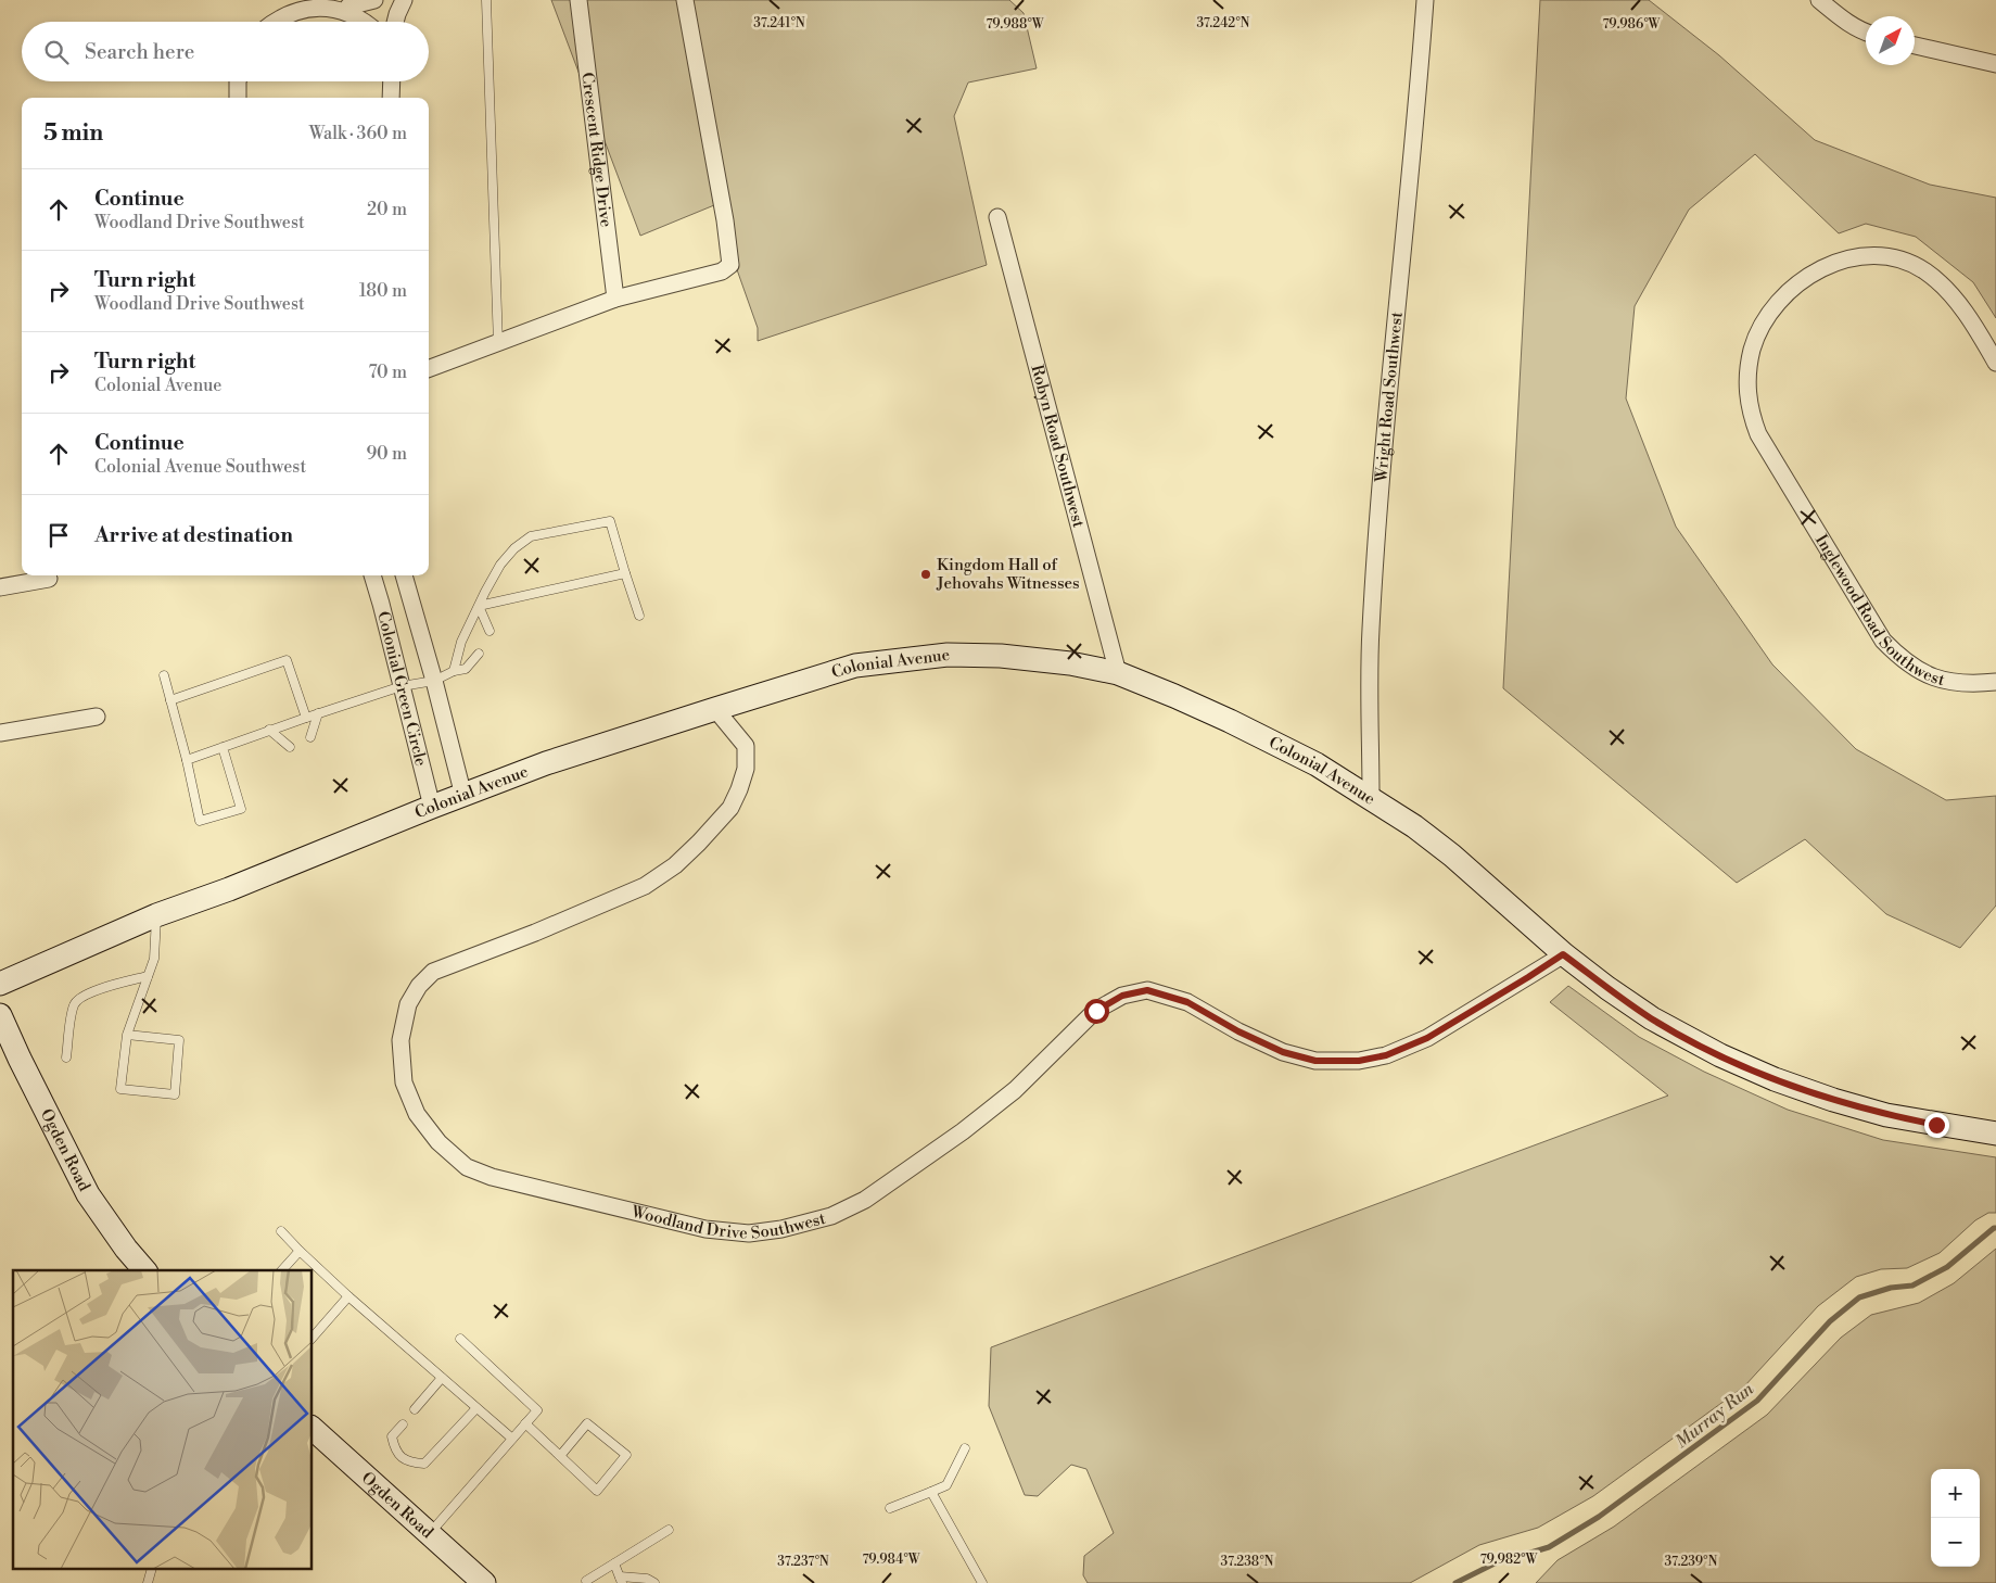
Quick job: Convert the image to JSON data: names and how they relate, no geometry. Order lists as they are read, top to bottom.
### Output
{
  "streets": {
    "main road": ["Colonial Avenue", "Ogden Road"],
    "street": [
      "Crescent Ridge Drive",
      "Wright Road Southwest",
      "Robyn Road Southwest",
      "Inglewood Road Southwest",
      "Colonial Green Circle",
      "Woodland Drive Southwest"
    ]
  },
  "crossings": [
    ["Wright Road Southwest", "Colonial Avenue"],
    ["Robyn Road Southwest", "Colonial Avenue"],
    ["Colonial Avenue", "Colonial Green Circle"],
    ["Colonial Avenue", "Woodland Drive Southwest"]
  ],
  "water": ["Murray Run"],
  "places": ["Kingdom Hall of Jehovahs Witnesses"],
  "north": "top right",
  "page": {
    "search": "Search here",
    "heading": ["5 min", "Walk · 360 m"],
    "list": [
      ["Continue", "Woodland Drive Southwest", "20 m"],
      ["Turn right", "Woodland Drive Southwest", "180 m"],
      ["Turn right", "Colonial Avenue", "70 m"],
      ["Continue", "Colonial Avenue Southwest", "90 m"],
      "Arrive at destination"
    ],
    "map_buttons": ["+", "−"]
  },
  "coordinates": [
    "37.241°N",
    "37.242°N",
    "79.988°W",
    "79.986°W",
    "79.984°W",
    "79.982°W",
    "37.237°N",
    "37.238°N",
    "37.239°N"
  ]
}
